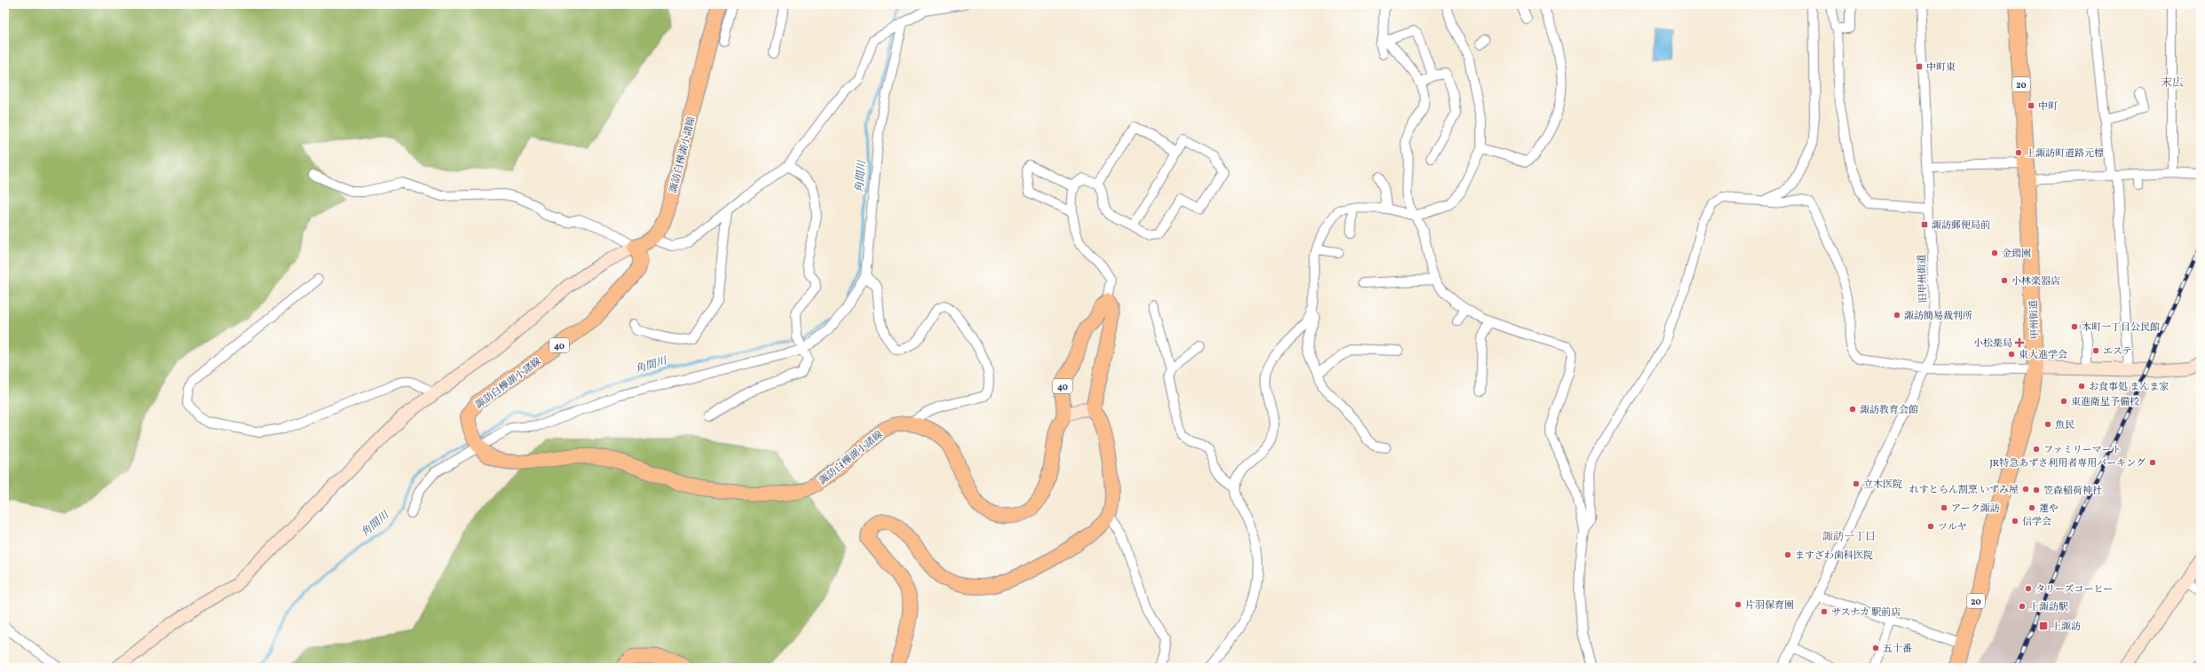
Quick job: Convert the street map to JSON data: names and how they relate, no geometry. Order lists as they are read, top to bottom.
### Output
{
  "streets": {
    "highway": ["20", "甲州街道"],
    "main road": ["諏訪白樺湖小諸線", "40"],
    "street": ["旧甲州街道"]
  },
  "crossings": [
    ["諏訪白樺湖小諸線", "40"]
  ],
  "districts": ["末広", "諏訪一丁目"],
  "water": ["角間川"],
  "places": {
    "transit": [
      "中町東",
      "中町",
      "諏訪郵便局前",
      "上諏訪"
    ],
    "other": [
      "上諏訪町道路元標",
      "金鵄園",
      "小林楽器店",
      "諏訪簡易裁判所",
      "本町一丁目公民館",
      "エステ",
      "東大進学会",
      "お食事処 まんま家",
      "東進衛星予備校",
      "諏訪教育会館",
      "魚民",
      "ファミリーマート",
      "JR特急あずさ利用者専用パーキング",
      "立木医院",
      "れすとらん割烹 いずみ屋",
      "笠森稲荷神社",
      "アーク諏訪",
      "蓮や",
      "信学会",
      "ツルヤ",
      "ますざわ歯科医院",
      "タリーズコーヒー",
      "片羽保育園",
      "上諏訪駅",
      "サスナカ 駅前店",
      "五十番"
    ],
    "health": ["小松薬局"]
  }
}
